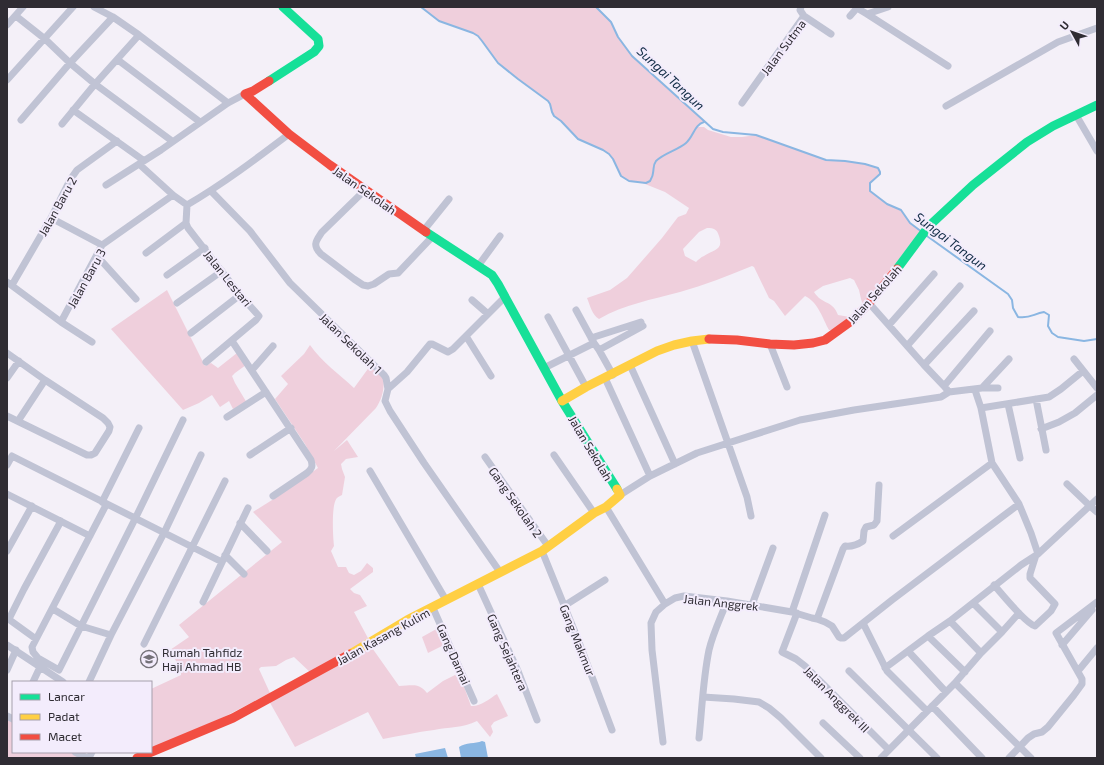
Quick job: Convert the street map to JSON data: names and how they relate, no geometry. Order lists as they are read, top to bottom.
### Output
{
  "streets": {
    "street": [
      "Jalan Sutma",
      "Jalan Sekolah",
      "Jalan Baru 2",
      "Jalan Baru 3",
      "Jalan Lestari",
      "Jalan Sekolah 1",
      "Gang Sekolah 2",
      "Jalan Anggrek",
      "Jalan Kasang Kulim",
      "Gang Makmur",
      "Gang Sejahtera",
      "Gang Damai",
      "Jalan Anggrek III"
    ]
  },
  "crossings": [
    ["Jalan Sekolah", "Jalan Kasang Kulim"],
    ["Jalan Sekolah 1", "Jalan Kasang Kulim"],
    ["Gang Sekolah 2", "Jalan Kasang Kulim"],
    ["Gang Sekolah 2", "Gang Makmur"],
    ["Jalan Anggrek", "Jalan Kasang Kulim"],
    ["Jalan Anggrek", "Jalan Anggrek III"],
    ["Jalan Kasang Kulim", "Gang Makmur"],
    ["Jalan Kasang Kulim", "Gang Sejahtera"],
    ["Jalan Kasang Kulim", "Gang Damai"]
  ],
  "water": ["Sungai Tangun"],
  "places": {
    "school or university": ["Rumah Tahfidz Haji Ahmad HB"]
  },
  "legend": ["Lancar", "Padat", "Macet"],
  "north": "top left"
}
